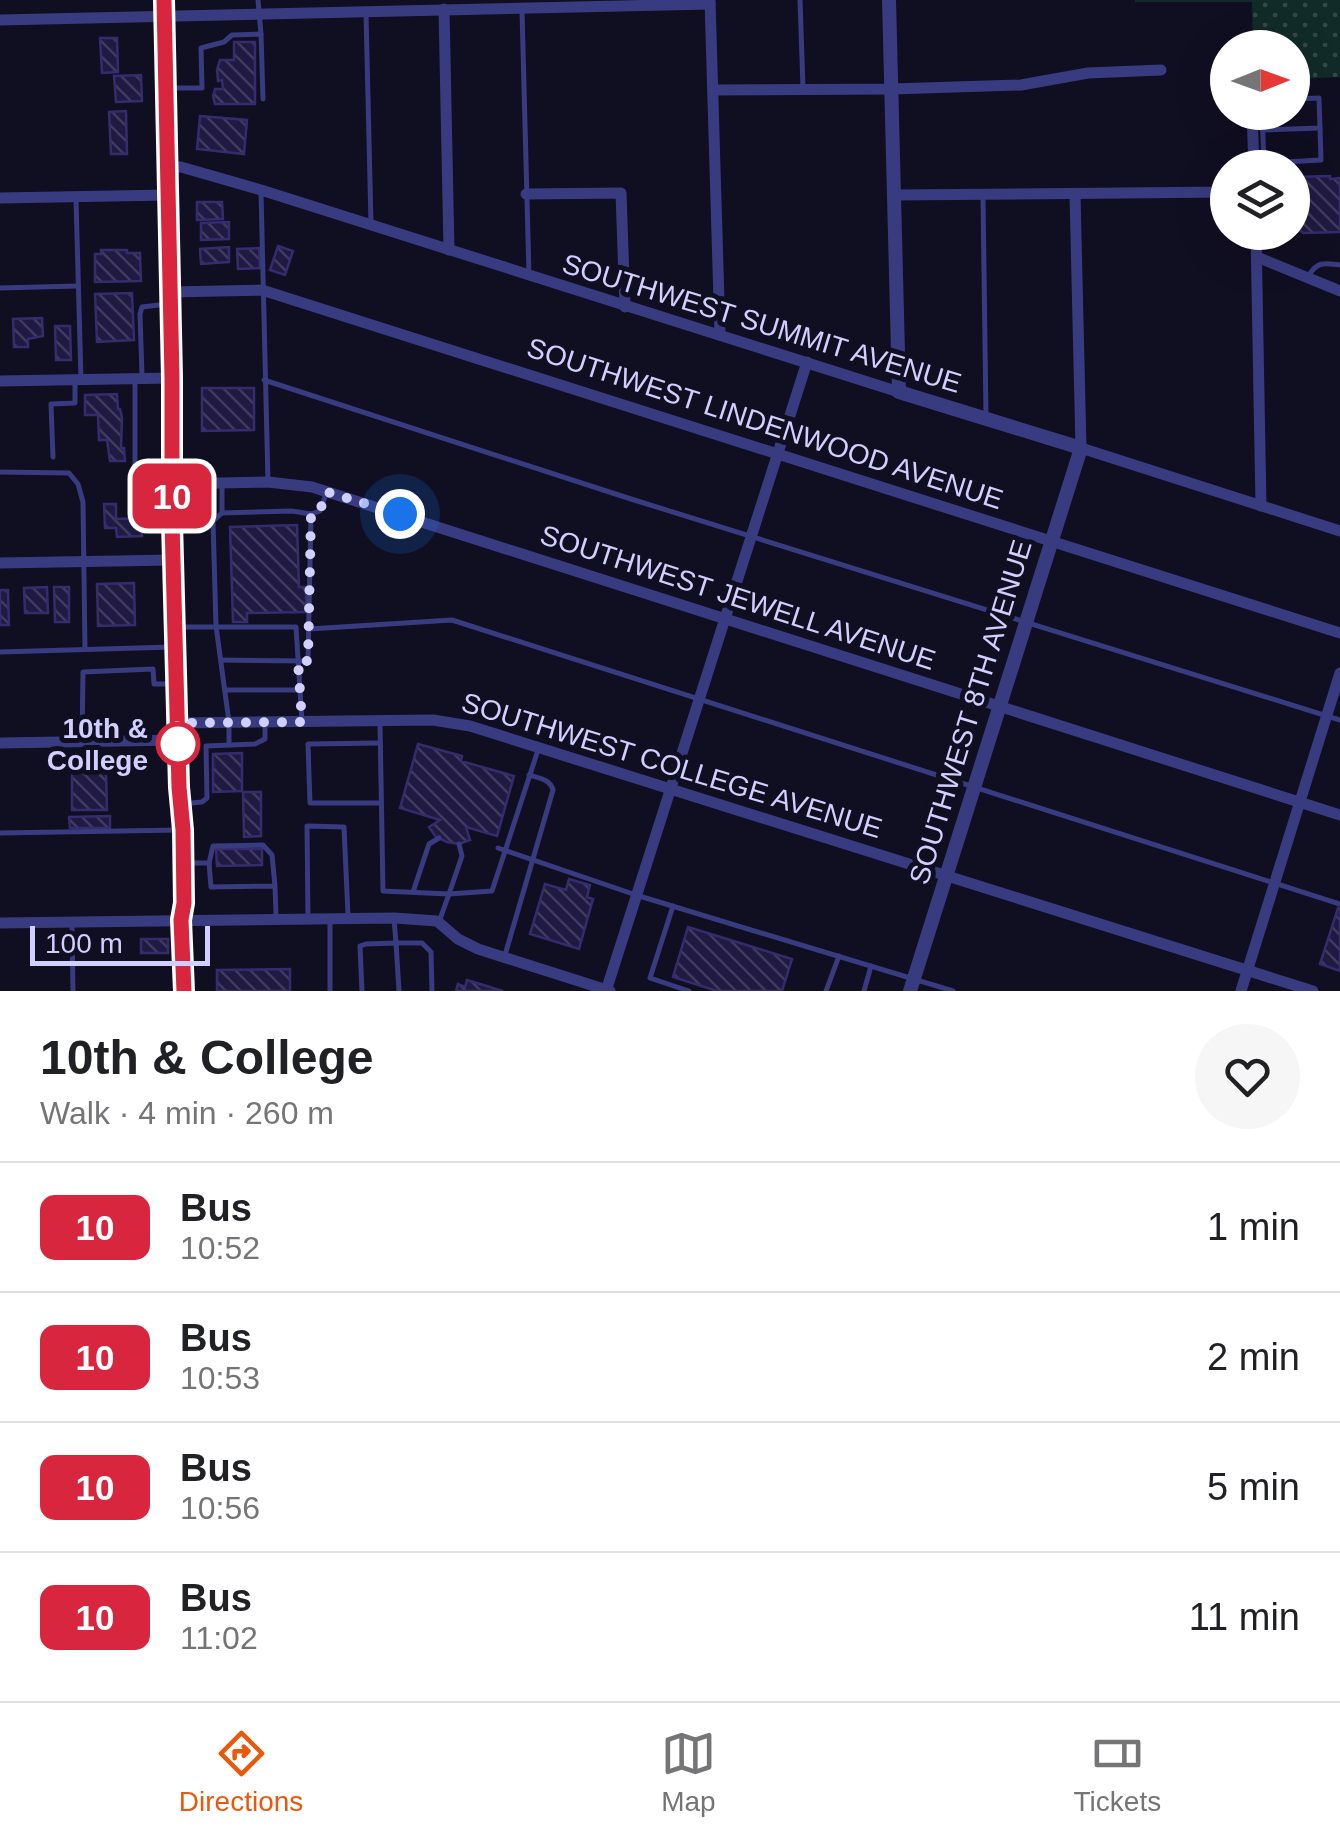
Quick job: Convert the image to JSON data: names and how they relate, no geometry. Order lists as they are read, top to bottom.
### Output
{
  "streets": {
    "street": [
      "SOUTHWEST SUMMIT AVENUE",
      "SOUTHWEST LINDENWOOD AVENUE",
      "SOUTHWEST JEWELL AVENUE",
      "SOUTHWEST 8TH AVENUE",
      "SOUTHWEST COLLEGE AVENUE"
    ]
  },
  "crossings": [
    ["SOUTHWEST SUMMIT AVENUE", "SOUTHWEST 8TH AVENUE"],
    ["SOUTHWEST LINDENWOOD AVENUE", "SOUTHWEST 8TH AVENUE"],
    ["SOUTHWEST JEWELL AVENUE", "SOUTHWEST 8TH AVENUE"],
    ["SOUTHWEST 8TH AVENUE", "SOUTHWEST COLLEGE AVENUE"]
  ],
  "places": ["10th & College"],
  "lines": ["bus line 10"],
  "scale_bar": "100 m",
  "north": "right",
  "page": {
    "on_map": "10",
    "scale": "100 m",
    "heading": ["10th & College", "Walk · 4 min · 260 m"],
    "list": [
      {
        "mark": "10",
        "name": "Bus",
        "note": "10:52",
        "value": "1 min"
      },
      {
        "mark": "10",
        "name": "Bus",
        "note": "10:53",
        "value": "2 min"
      },
      {
        "mark": "10",
        "name": "Bus",
        "note": "10:56",
        "value": "5 min"
      },
      {
        "mark": "10",
        "name": "Bus",
        "note": "11:02",
        "value": "11 min"
      }
    ],
    "tabs": ["Directions", "Map", "Tickets"]
  }
}
